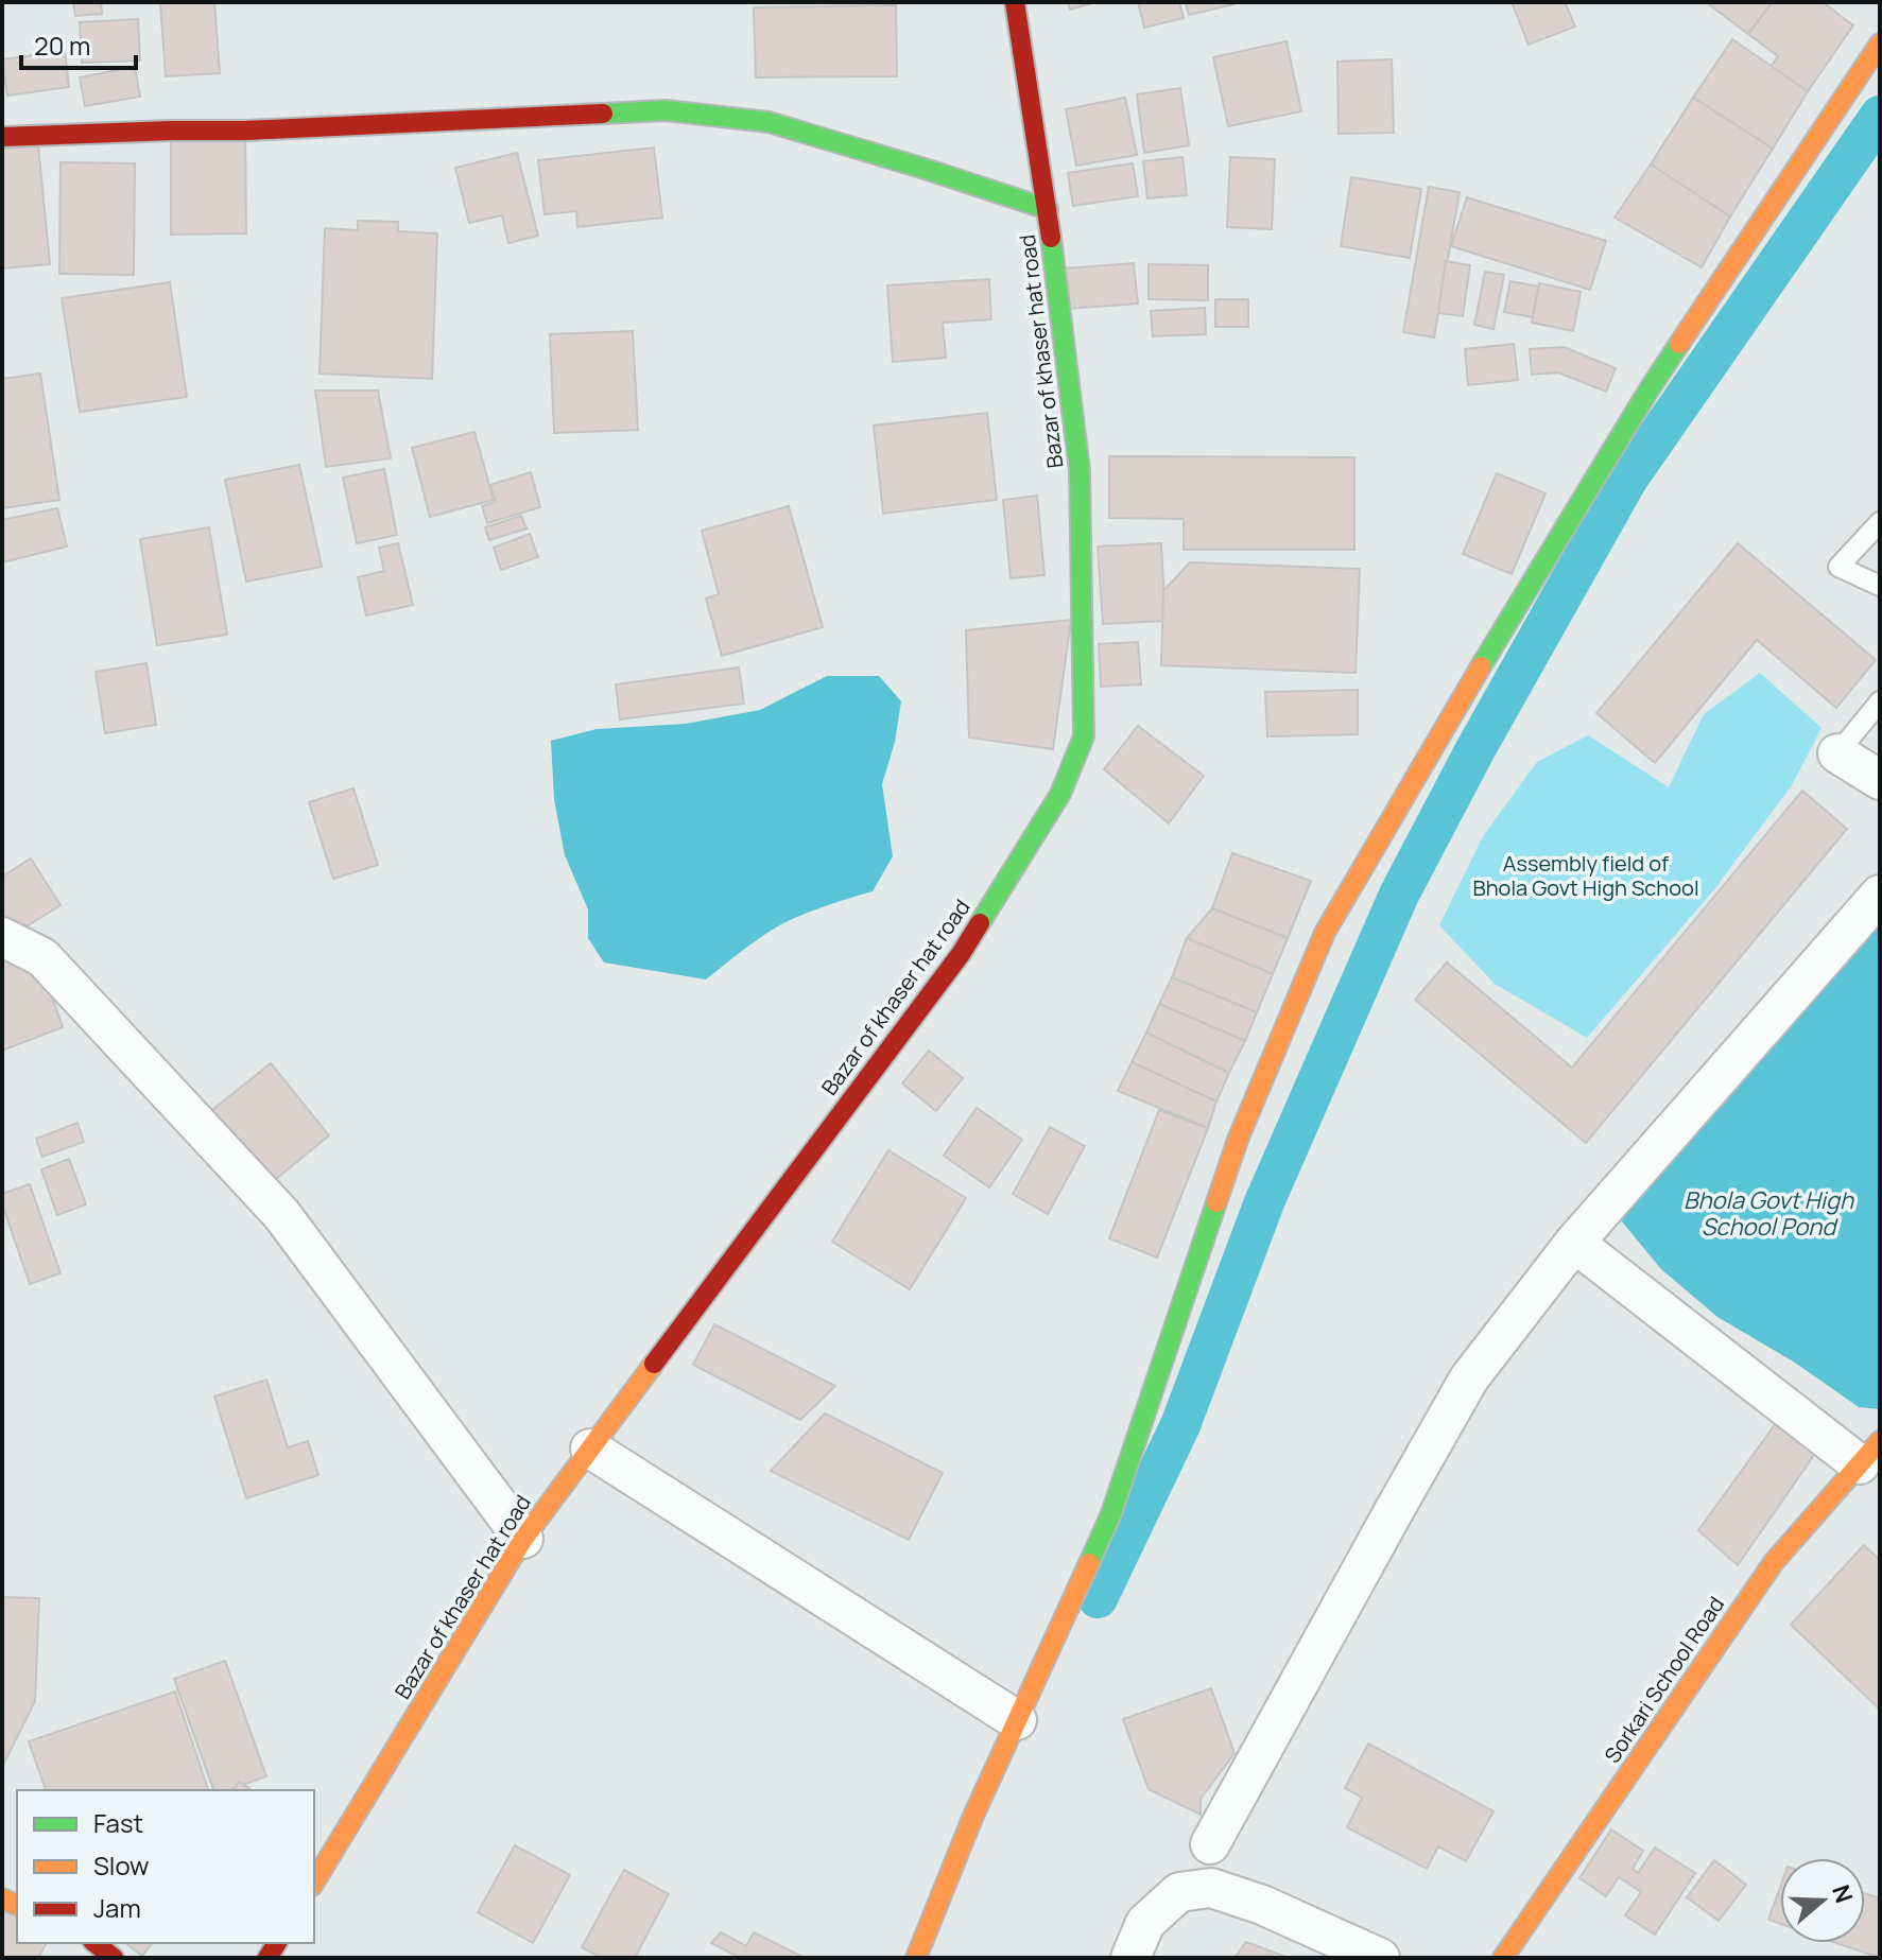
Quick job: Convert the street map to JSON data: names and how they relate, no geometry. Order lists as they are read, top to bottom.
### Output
{
  "streets": {
    "street": ["Bazar of khaser hat road", "Sorkari School Road"]
  },
  "water": ["Bhola Govt High School Pond"],
  "parks": ["Assembly field of Bhola Govt High School"],
  "legend": ["Fast", "Slow", "Jam"],
  "scale_bar": "20 m",
  "north": "right"
}
